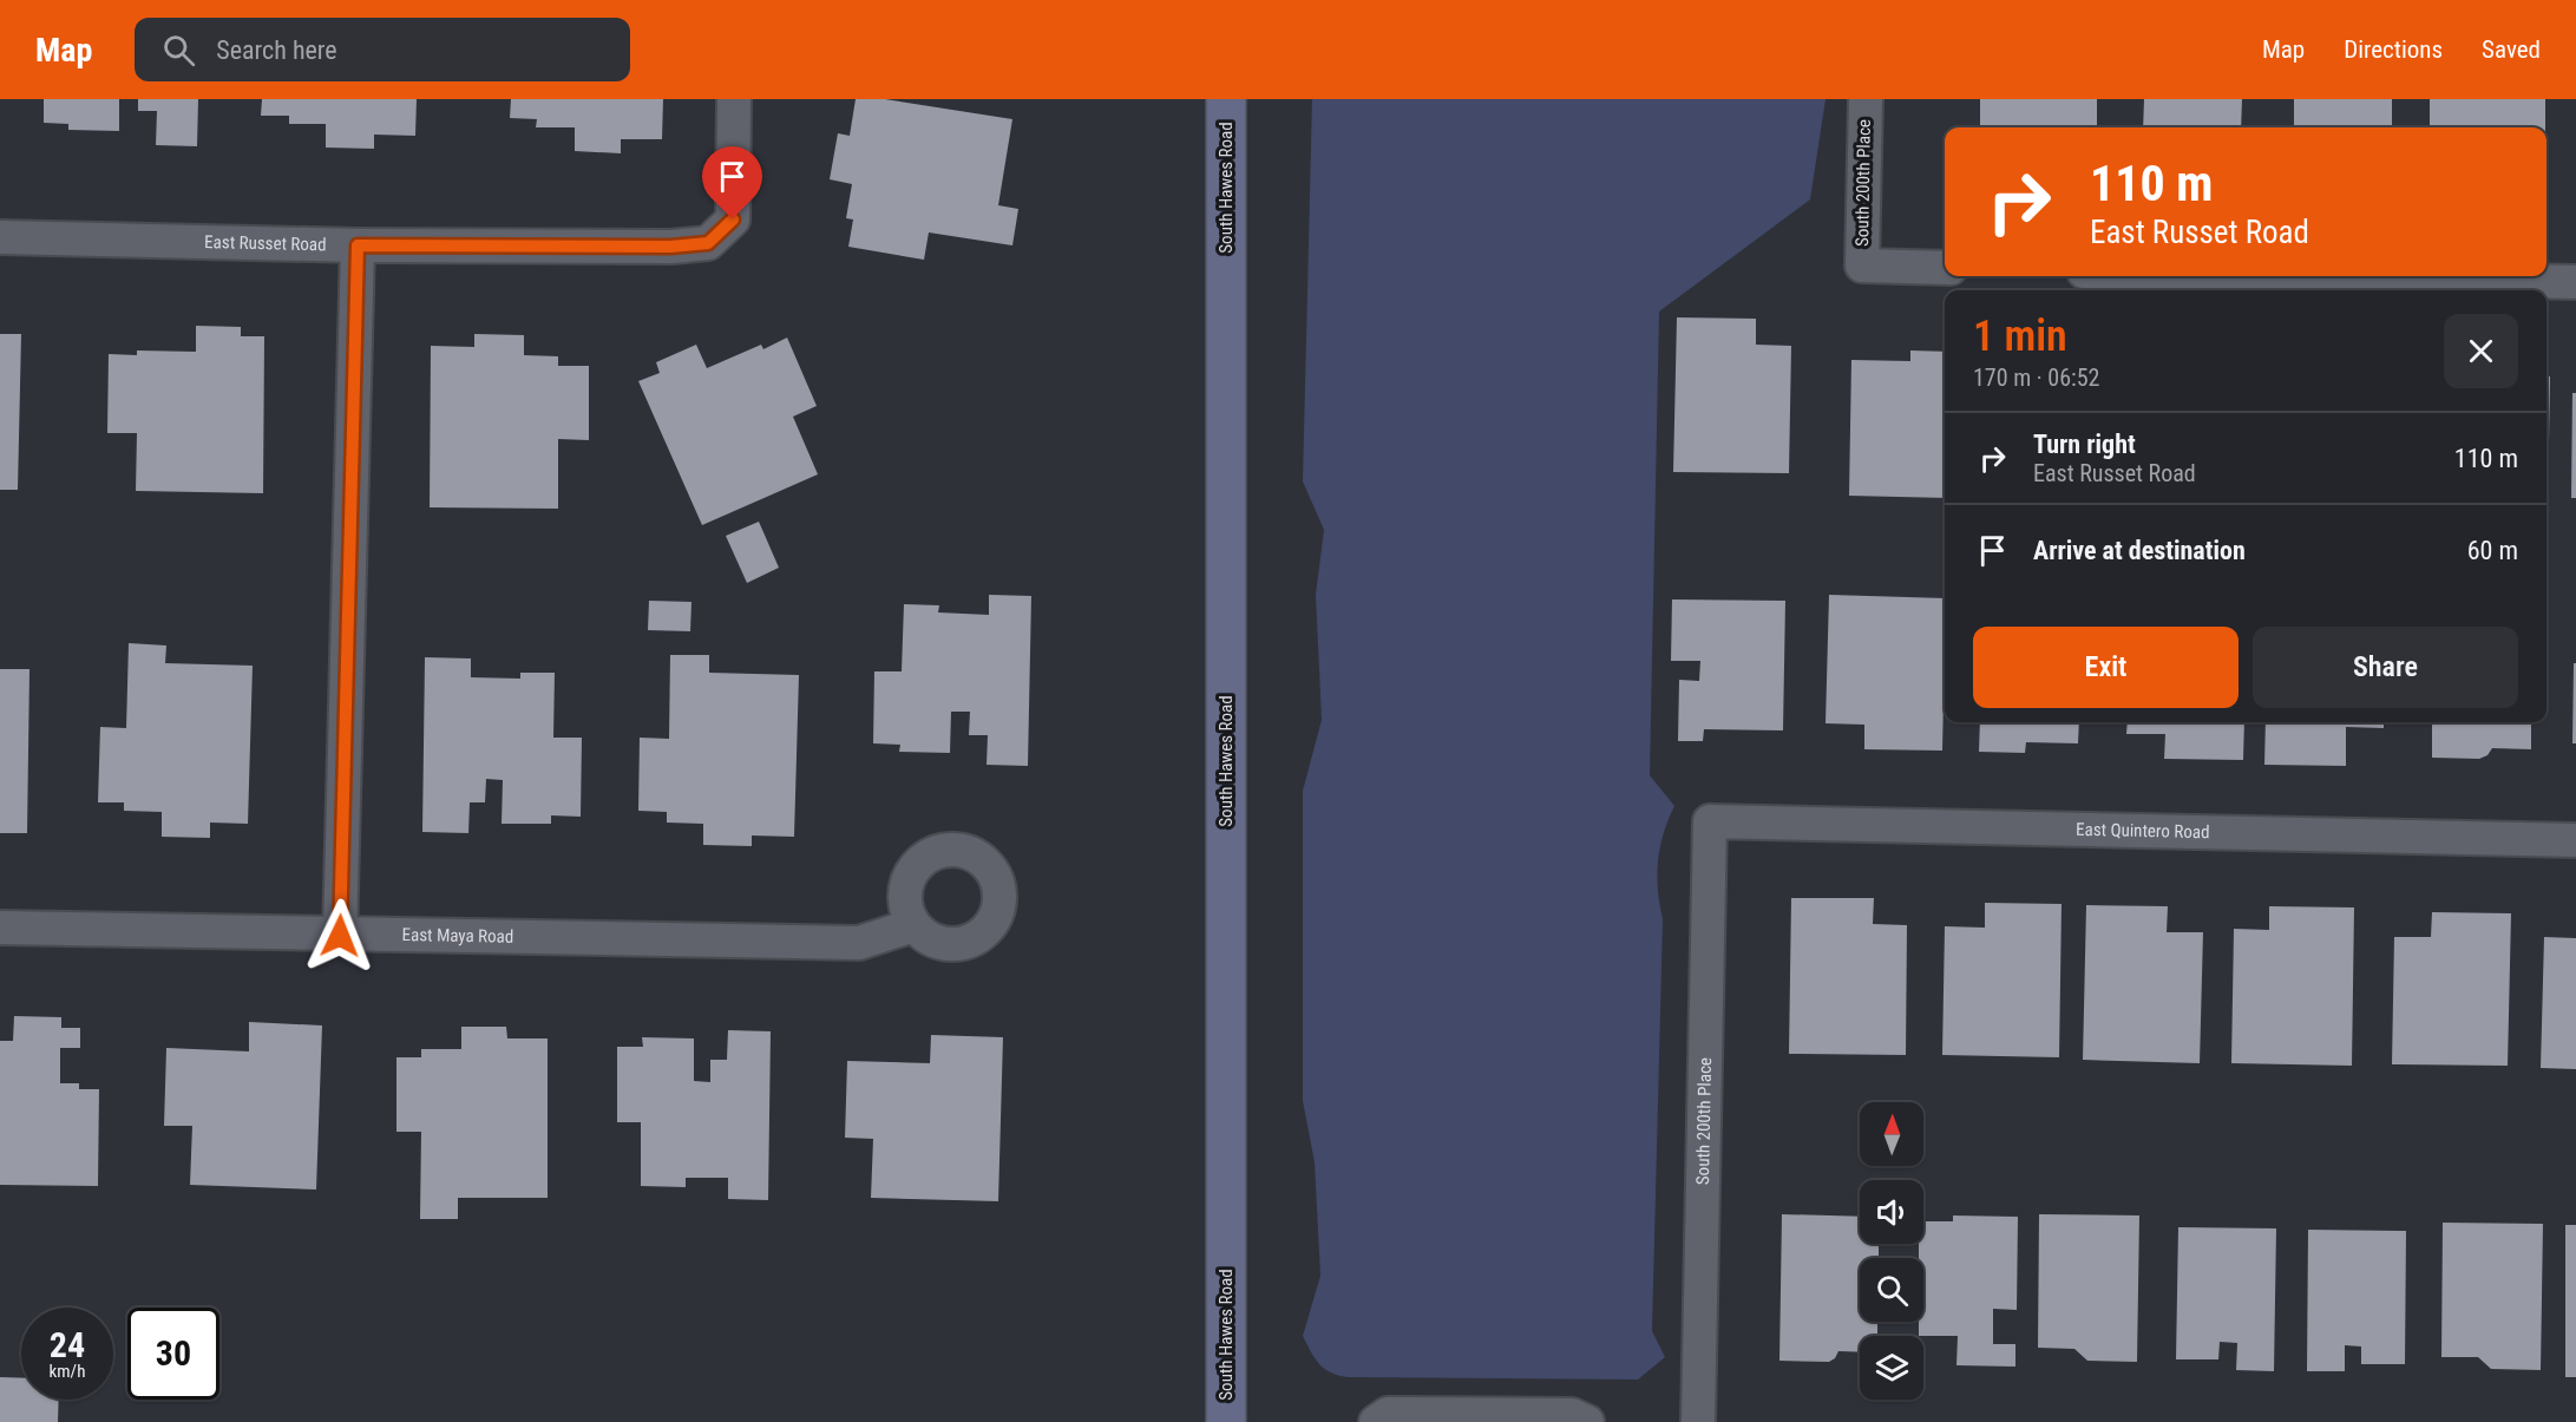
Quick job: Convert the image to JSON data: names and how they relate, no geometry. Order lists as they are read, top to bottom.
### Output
{
  "streets": {
    "main road": ["South Hawes Road"],
    "street": [
      "South 200th Place",
      "East Russet Road",
      "East Quintero Road",
      "East Maya Road"
    ]
  },
  "crossings": [
    ["South 200th Place", "East Quintero Road"]
  ],
  "north": "top",
  "page": {
    "header": "Map",
    "search": "Search here",
    "nav": ["Map", "Directions", "Saved"],
    "turn": ["110 m", "East Russet Road"],
    "heading": ["1 min", "170 m · 06:52"],
    "list": [
      {
        "name": "Turn right",
        "note": "East Russet Road",
        "value": "110 m"
      },
      {
        "name": "Arrive at destination",
        "value": "60 m"
      }
    ],
    "buttons": ["Exit", "Share"],
    "speed": "24 km/h",
    "limit": "30"
  }
}
